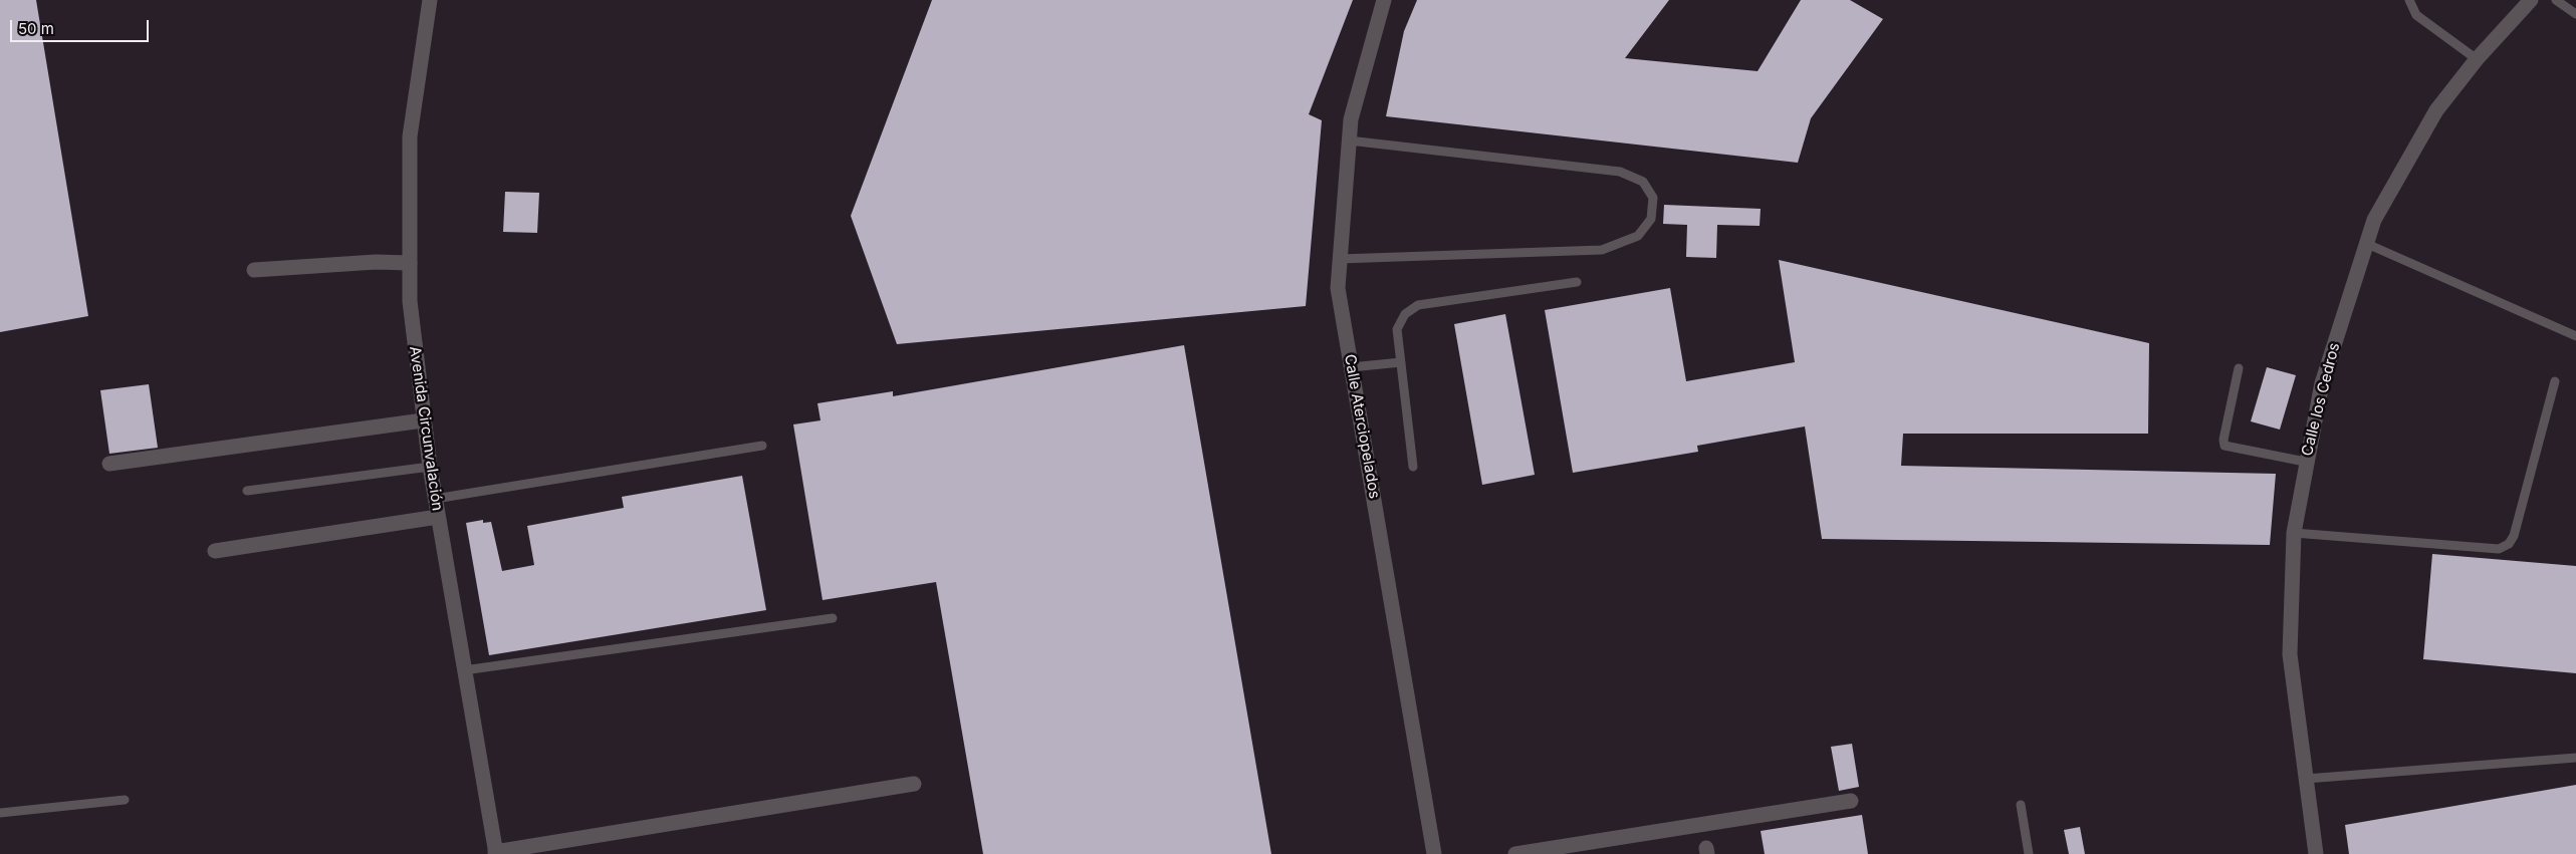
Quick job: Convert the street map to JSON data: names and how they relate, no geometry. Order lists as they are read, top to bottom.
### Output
{
  "streets": {
    "street": ["Calle los Cedros", "Calle Aterciopelados", "Avenida Circunvalación"]
  },
  "scale_bar": "50 m"
}
